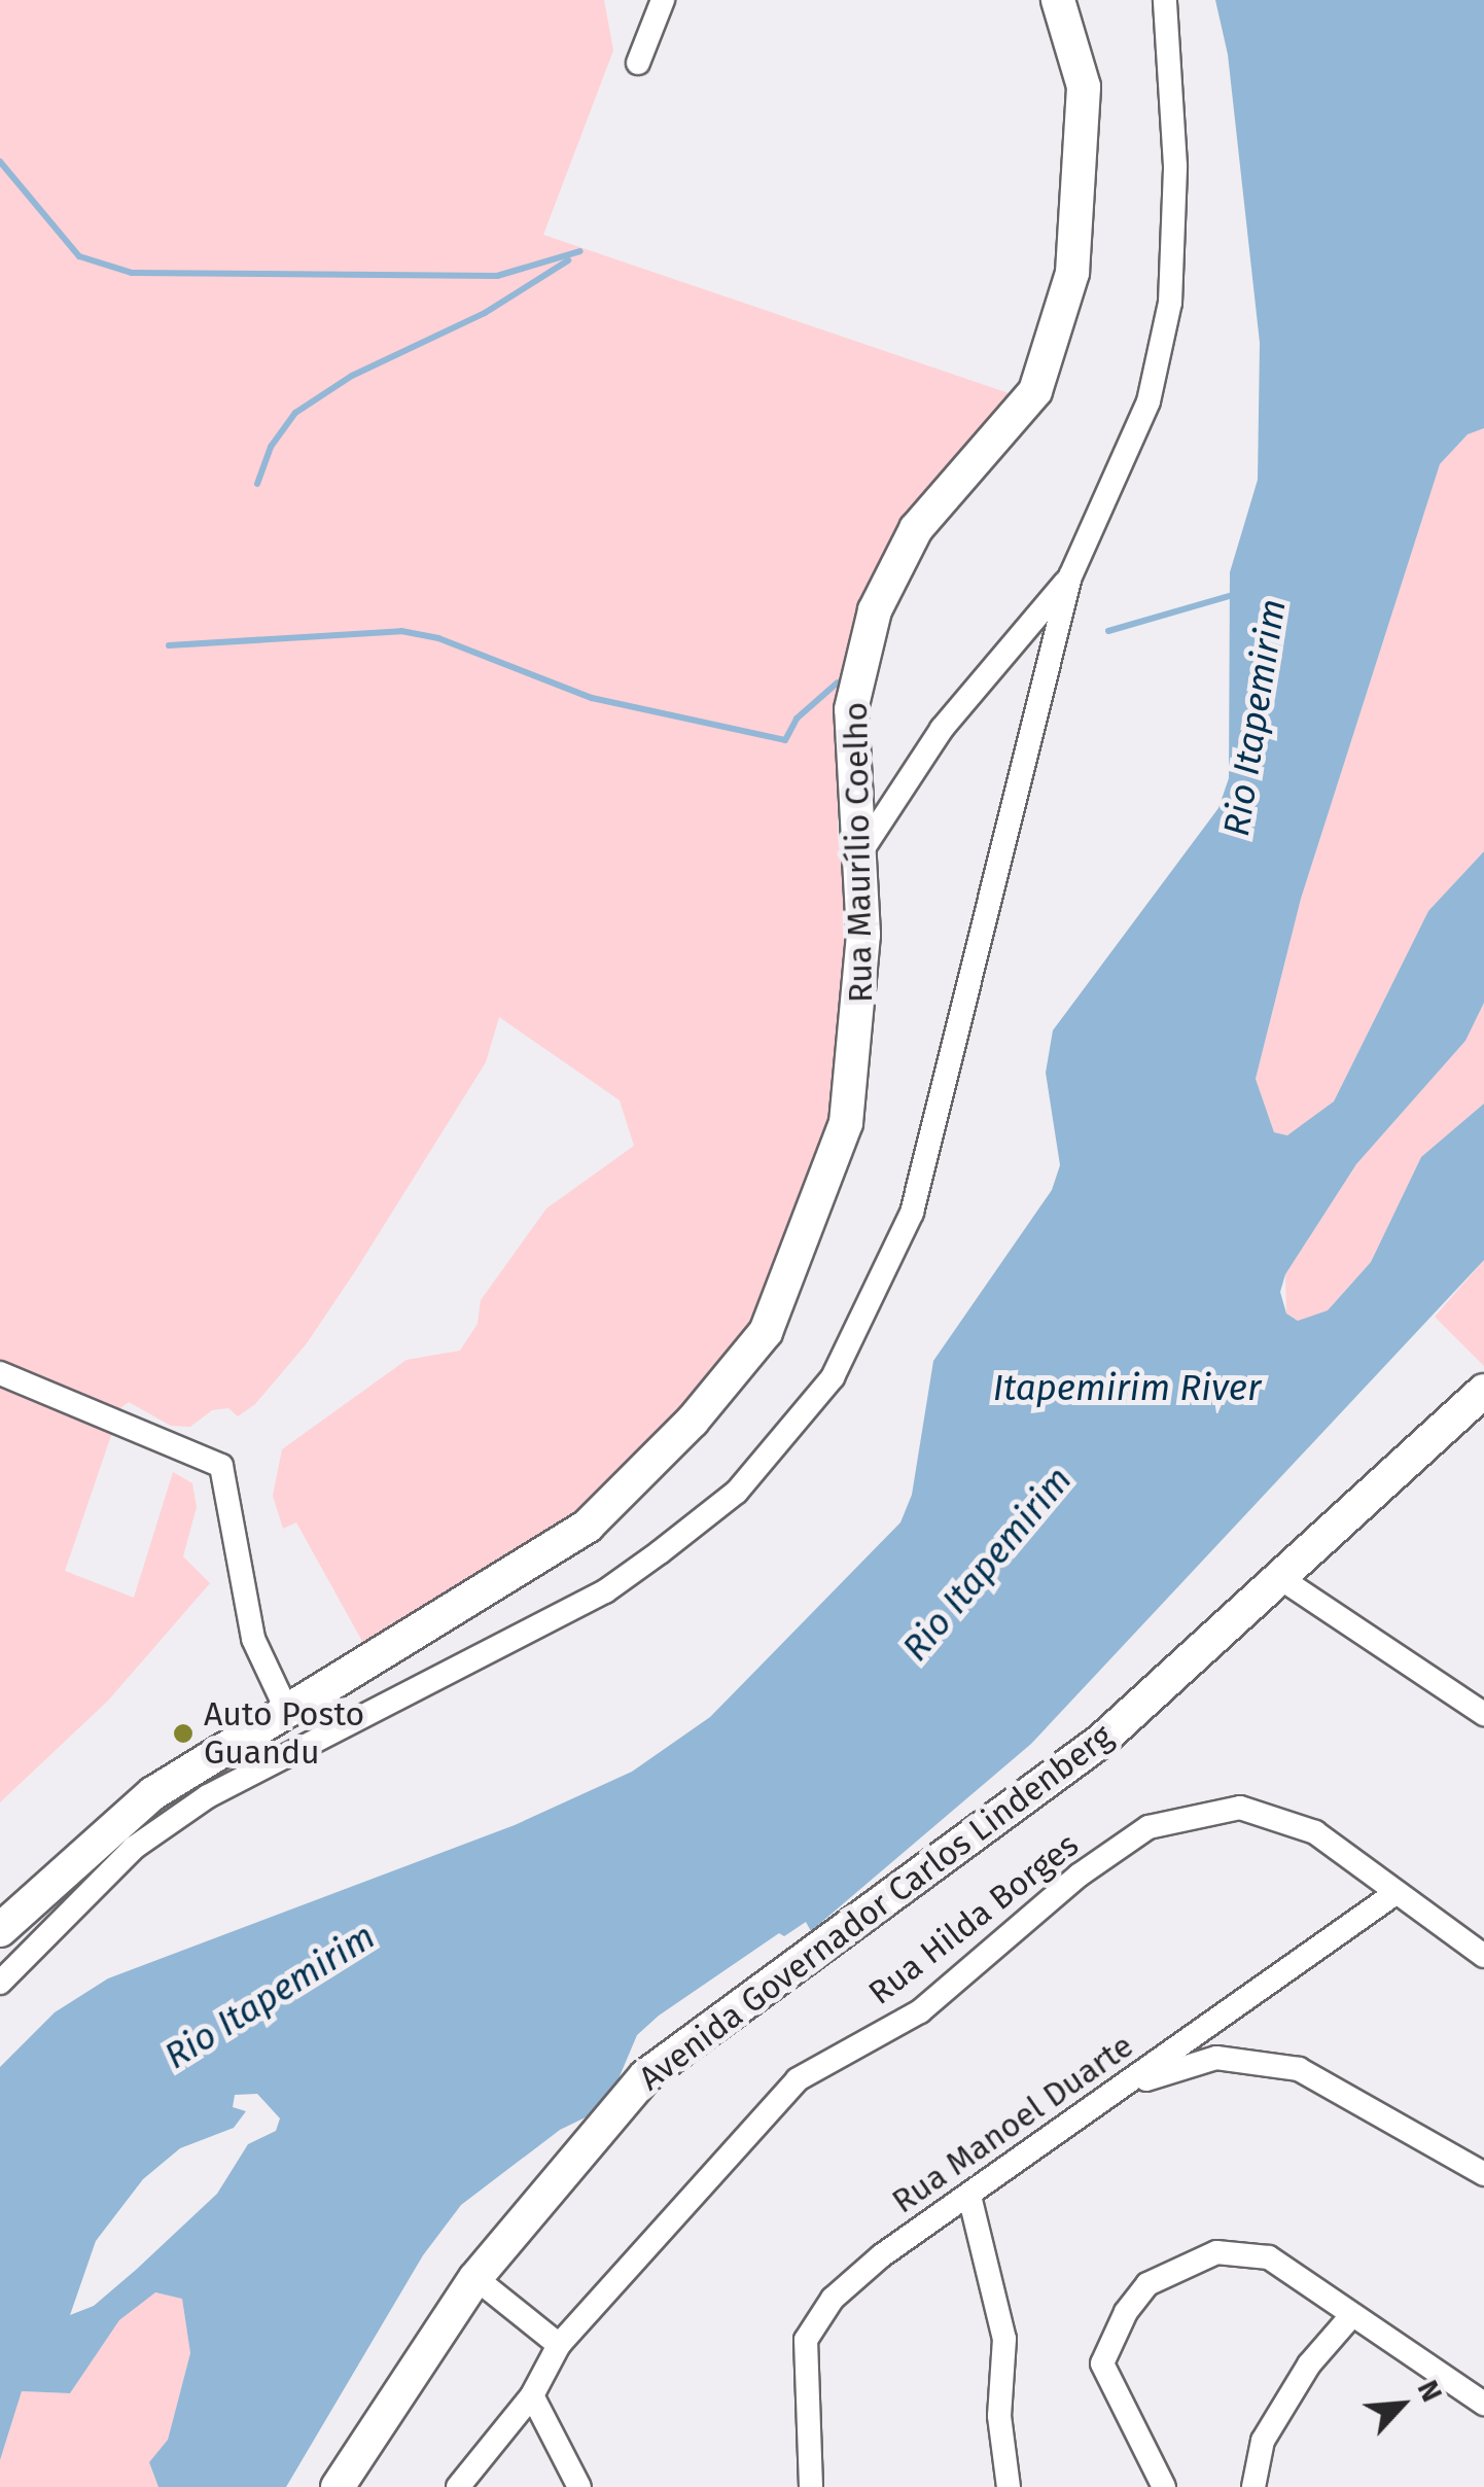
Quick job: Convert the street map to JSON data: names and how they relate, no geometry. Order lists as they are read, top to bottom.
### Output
{
  "streets": {
    "main road": ["Rua Maurílio Coelho", "Avenida Governador Carlos Lindenberg"],
    "street": ["Rua Hilda Borges", "Rua Manoel Duarte"]
  },
  "crossings": [
    ["Rua Hilda Borges", "Rua Manoel Duarte"]
  ],
  "water": ["Rio Itapemirim", "Itapemirim River"],
  "places": ["Auto Posto Guandu"],
  "north": "top right"
}
